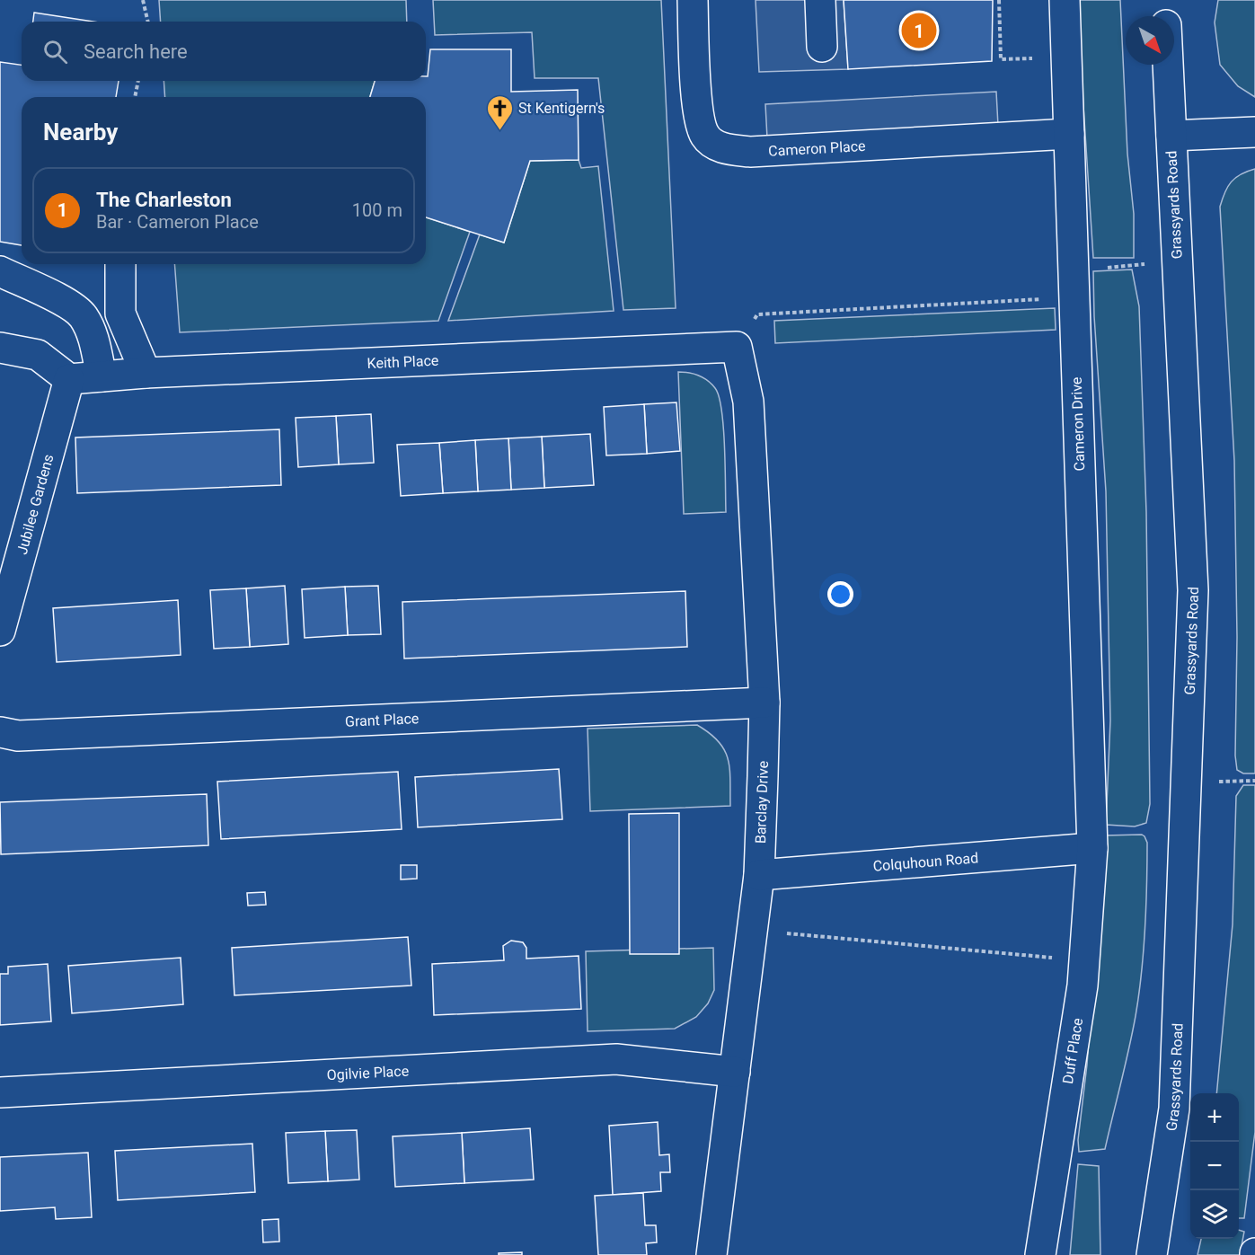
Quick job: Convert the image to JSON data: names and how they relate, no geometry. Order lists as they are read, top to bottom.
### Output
{
  "streets": {
    "street": [
      "Cameron Place",
      "Grassyards Road",
      "Keith Place",
      "Cameron Drive",
      "Jubilee Gardens",
      "Grant Place",
      "Barclay Drive",
      "Colquhoun Road",
      "Duff Place",
      "Ogilvie Place"
    ]
  },
  "crossings": [
    ["Cameron Place", "Cameron Drive"],
    ["Keith Place", "Jubilee Gardens"],
    ["Keith Place", "Barclay Drive"],
    ["Cameron Drive", "Colquhoun Road"],
    ["Cameron Drive", "Duff Place"],
    ["Grant Place", "Barclay Drive"],
    ["Barclay Drive", "Colquhoun Road"],
    ["Barclay Drive", "Ogilvie Place"],
    ["Colquhoun Road", "Duff Place"]
  ],
  "places": {
    "church": ["St Kentigern's"]
  },
  "north": "bottom right",
  "page": {
    "pins": "1",
    "search": "Search here",
    "heading": "Nearby",
    "list": [
      {
        "mark": "1",
        "name": "The Charleston",
        "note": "Bar · Cameron Place",
        "value": "100 m"
      }
    ],
    "map_buttons": ["+", "−"]
  }
}
